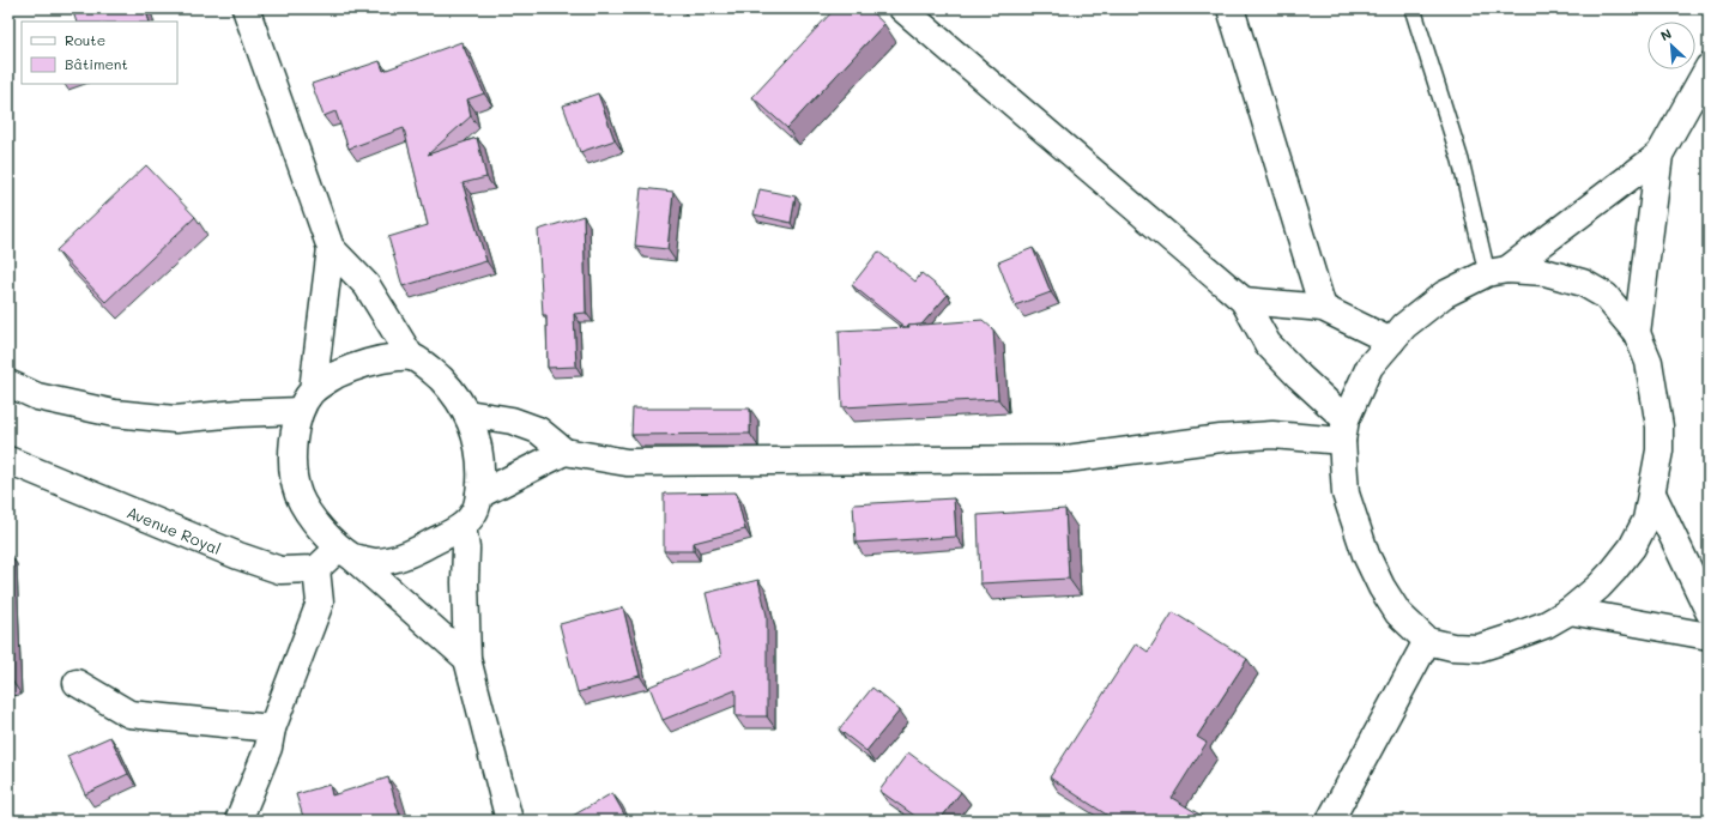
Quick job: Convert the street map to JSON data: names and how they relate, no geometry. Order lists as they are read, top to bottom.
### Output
{
  "streets": {
    "street": ["Avenue Royal"]
  },
  "legend": ["Route", "Bâtiment"],
  "north": "top left"
}
